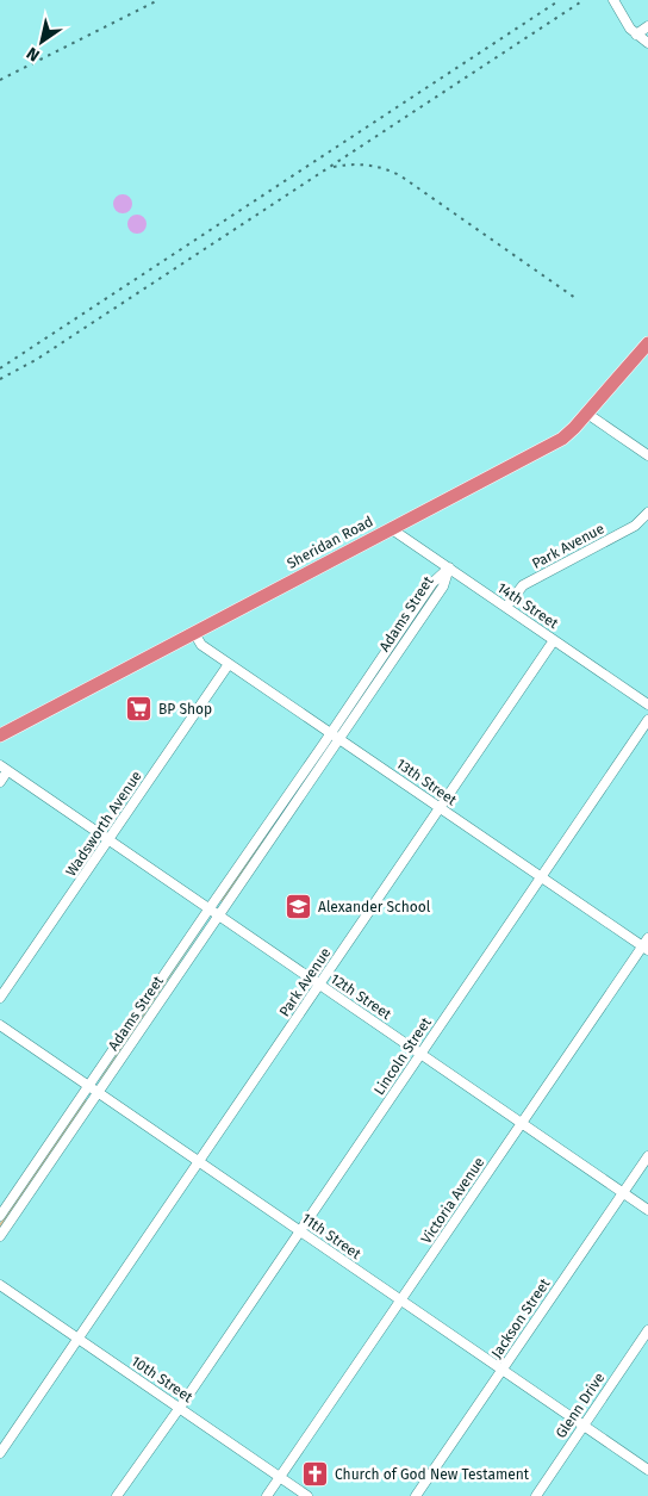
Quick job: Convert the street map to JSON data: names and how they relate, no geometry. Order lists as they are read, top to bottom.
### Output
{
  "streets": {
    "highway": ["Sheridan Road"],
    "street": [
      "Park Avenue",
      "14th Street",
      "Adams Street",
      "13th Street",
      "Wadsworth Avenue",
      "12th Street",
      "Lincoln Street",
      "Victoria Avenue",
      "11th Street",
      "Jackson Street",
      "10th Street",
      "Glenn Drive"
    ]
  },
  "crossings": [
    ["Sheridan Road", "14th Street"],
    ["Sheridan Road", "13th Street"],
    ["Park Avenue", "14th Street"],
    ["Park Avenue", "13th Street"],
    ["Park Avenue", "12th Street"],
    ["Park Avenue", "11th Street"],
    ["Park Avenue", "10th Street"],
    ["14th Street", "Adams Street"],
    ["Adams Street", "13th Street"],
    ["Adams Street", "12th Street"],
    ["Adams Street", "11th Street"],
    ["13th Street", "Wadsworth Avenue"],
    ["13th Street", "Lincoln Street"],
    ["13th Street", "Victoria Avenue"],
    ["Wadsworth Avenue", "12th Street"],
    ["12th Street", "Lincoln Street"],
    ["12th Street", "Victoria Avenue"],
    ["12th Street", "Jackson Street"],
    ["Lincoln Street", "11th Street"],
    ["Lincoln Street", "10th Street"],
    ["Victoria Avenue", "11th Street"],
    ["Victoria Avenue", "10th Street"],
    ["11th Street", "Jackson Street"],
    ["11th Street", "Glenn Drive"]
  ],
  "places": {
    "supermarket": ["BP Shop"],
    "school or university": ["Alexander School"],
    "church": ["Church of God New Testament"]
  },
  "north": "bottom left"
}
